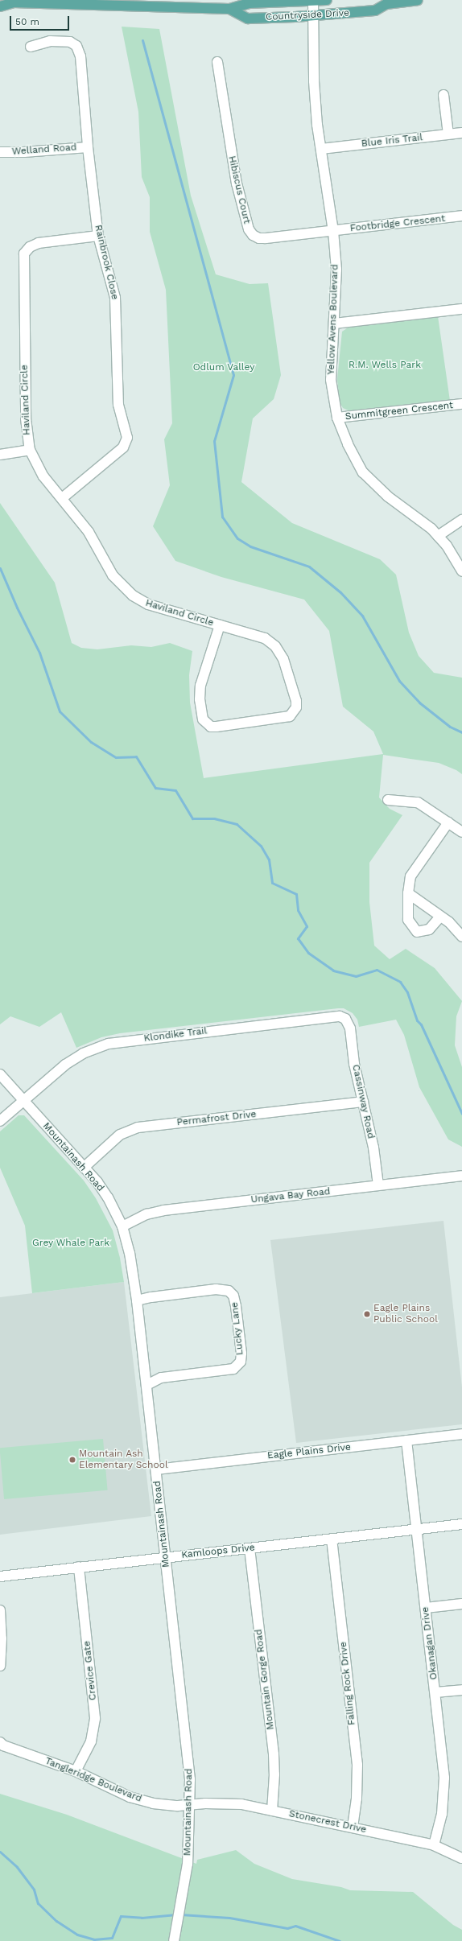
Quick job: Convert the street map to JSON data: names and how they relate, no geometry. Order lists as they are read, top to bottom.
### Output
{
  "streets": {
    "main road": ["Countryside Drive"],
    "street": [
      "Blue Iris Trail",
      "Welland Road",
      "Hibiscus Court",
      "Footbridge Crescent",
      "Rainbrook Close",
      "Yellow Avens Boulevard",
      "Haviland Circle",
      "Summitgreen Crescent",
      "Klondike Trail",
      "Cassinway Road",
      "Permafrost Drive",
      "Mountainash Road",
      "Ungava Bay Road",
      "Lucky Lane",
      "Eagle Plains Drive",
      "Kamloops Drive",
      "Okanagan Drive",
      "Crevice Gate",
      "Mountain Gorge Road",
      "Falling Rock Drive",
      "Tangleridge Boulevard",
      "Stonecrest Drive"
    ]
  },
  "crossings": [
    ["Countryside Drive", "Yellow Avens Boulevard"],
    ["Blue Iris Trail", "Yellow Avens Boulevard"],
    ["Welland Road", "Rainbrook Close"],
    ["Hibiscus Court", "Footbridge Crescent"],
    ["Hibiscus Court", "Yellow Avens Boulevard"],
    ["Footbridge Crescent", "Yellow Avens Boulevard"],
    ["Rainbrook Close", "Haviland Circle"],
    ["Yellow Avens Boulevard", "Summitgreen Crescent"],
    ["Klondike Trail", "Cassinway Road"],
    ["Klondike Trail", "Mountainash Road"],
    ["Cassinway Road", "Permafrost Drive"],
    ["Cassinway Road", "Ungava Bay Road"],
    ["Permafrost Drive", "Mountainash Road"],
    ["Mountainash Road", "Ungava Bay Road"],
    ["Mountainash Road", "Lucky Lane"],
    ["Mountainash Road", "Eagle Plains Drive"],
    ["Mountainash Road", "Kamloops Drive"],
    ["Mountainash Road", "Tangleridge Boulevard"],
    ["Mountainash Road", "Stonecrest Drive"],
    ["Eagle Plains Drive", "Okanagan Drive"],
    ["Kamloops Drive", "Okanagan Drive"],
    ["Kamloops Drive", "Crevice Gate"],
    ["Kamloops Drive", "Mountain Gorge Road"],
    ["Kamloops Drive", "Falling Rock Drive"],
    ["Okanagan Drive", "Stonecrest Drive"],
    ["Crevice Gate", "Tangleridge Boulevard"],
    ["Mountain Gorge Road", "Stonecrest Drive"],
    ["Falling Rock Drive", "Stonecrest Drive"],
    ["Tangleridge Boulevard", "Stonecrest Drive"]
  ],
  "parks": ["R.M. Wells Park", "Odlum Valley", "Grey Whale Park"],
  "places": ["Eagle Plains Public School", "Mountain Ash Elementary School"],
  "scale_bar": "50 m"
}
